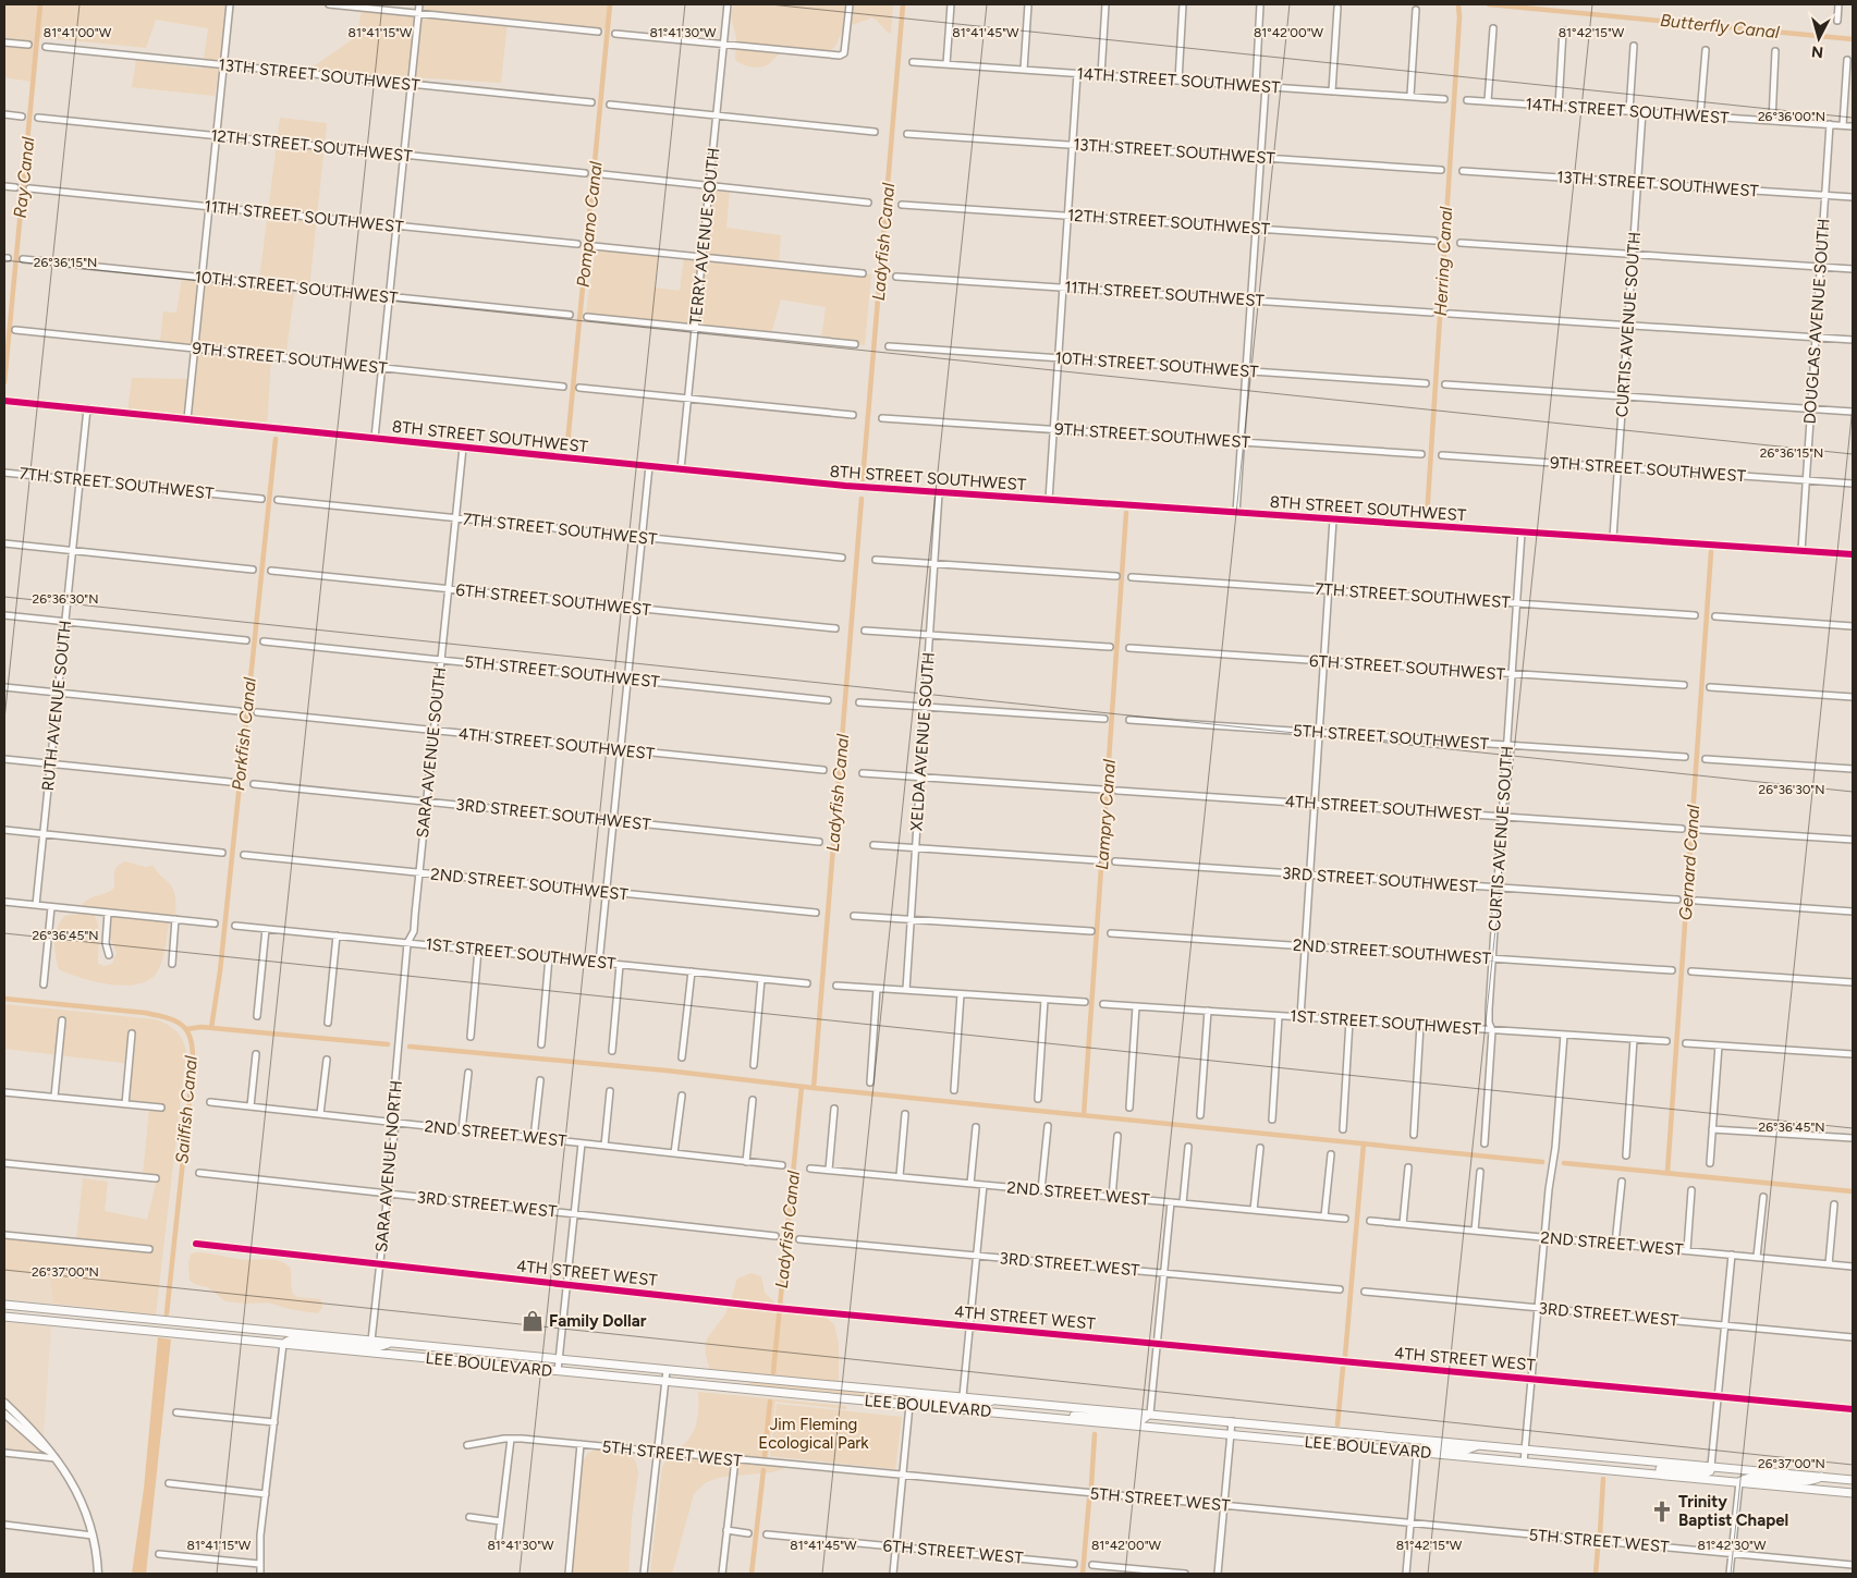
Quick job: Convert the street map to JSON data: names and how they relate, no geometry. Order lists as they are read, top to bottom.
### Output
{
  "streets": {
    "main road": ["LEE BOULEVARD"],
    "street": [
      "13TH STREET SOUTHWEST",
      "14TH STREET SOUTHWEST",
      "12TH STREET SOUTHWEST",
      "11TH STREET SOUTHWEST",
      "TERRY AVENUE SOUTH",
      "10TH STREET SOUTHWEST",
      "DOUGLAS AVENUE SOUTH",
      "CURTIS AVENUE SOUTH",
      "9TH STREET SOUTHWEST",
      "8TH STREET SOUTHWEST",
      "7TH STREET SOUTHWEST",
      "6TH STREET SOUTHWEST",
      "5TH STREET SOUTHWEST",
      "RUTH AVENUE SOUTH",
      "XELDA AVENUE SOUTH",
      "4TH STREET SOUTHWEST",
      "SARA AVENUE SOUTH",
      "3RD STREET SOUTHWEST",
      "2ND STREET SOUTHWEST",
      "1ST STREET SOUTHWEST",
      "2ND STREET WEST",
      "SARA AVENUE NORTH",
      "3RD STREET WEST",
      "4TH STREET WEST",
      "5TH STREET WEST",
      "6TH STREET WEST"
    ]
  },
  "crossings": [
    ["13TH STREET SOUTHWEST", "DOUGLAS AVENUE SOUTH"],
    ["13TH STREET SOUTHWEST", "CURTIS AVENUE SOUTH"],
    ["14TH STREET SOUTHWEST", "DOUGLAS AVENUE SOUTH"],
    ["14TH STREET SOUTHWEST", "CURTIS AVENUE SOUTH"],
    ["TERRY AVENUE SOUTH", "8TH STREET SOUTHWEST"],
    ["DOUGLAS AVENUE SOUTH", "9TH STREET SOUTHWEST"],
    ["DOUGLAS AVENUE SOUTH", "8TH STREET SOUTHWEST"],
    ["CURTIS AVENUE SOUTH", "9TH STREET SOUTHWEST"],
    ["CURTIS AVENUE SOUTH", "8TH STREET SOUTHWEST"],
    ["CURTIS AVENUE SOUTH", "7TH STREET SOUTHWEST"],
    ["CURTIS AVENUE SOUTH", "6TH STREET SOUTHWEST"],
    ["CURTIS AVENUE SOUTH", "5TH STREET SOUTHWEST"],
    ["CURTIS AVENUE SOUTH", "4TH STREET SOUTHWEST"],
    ["CURTIS AVENUE SOUTH", "3RD STREET SOUTHWEST"],
    ["CURTIS AVENUE SOUTH", "2ND STREET SOUTHWEST"],
    ["CURTIS AVENUE SOUTH", "1ST STREET SOUTHWEST"],
    ["8TH STREET SOUTHWEST", "RUTH AVENUE SOUTH"],
    ["8TH STREET SOUTHWEST", "XELDA AVENUE SOUTH"],
    ["8TH STREET SOUTHWEST", "SARA AVENUE SOUTH"],
    ["7TH STREET SOUTHWEST", "RUTH AVENUE SOUTH"],
    ["7TH STREET SOUTHWEST", "SARA AVENUE SOUTH"],
    ["6TH STREET SOUTHWEST", "SARA AVENUE SOUTH"],
    ["5TH STREET SOUTHWEST", "SARA AVENUE SOUTH"],
    ["4TH STREET SOUTHWEST", "SARA AVENUE SOUTH"],
    ["SARA AVENUE SOUTH", "3RD STREET SOUTHWEST"],
    ["SARA AVENUE SOUTH", "2ND STREET SOUTHWEST"],
    ["SARA AVENUE SOUTH", "1ST STREET SOUTHWEST"],
    ["SARA AVENUE SOUTH", "SARA AVENUE NORTH"],
    ["2ND STREET WEST", "SARA AVENUE NORTH"],
    ["SARA AVENUE NORTH", "3RD STREET WEST"],
    ["SARA AVENUE NORTH", "4TH STREET WEST"],
    ["SARA AVENUE NORTH", "LEE BOULEVARD"]
  ],
  "water": [
    "Butterfly Canal",
    "Ray Canal",
    "Pompano Canal",
    "Ladyfish Canal",
    "Herring Canal",
    "Porkfish Canal",
    "Lampry Canal",
    "Gernard Canal",
    "Sailfish Canal"
  ],
  "parks": ["Jim Fleming Ecological Park"],
  "places": {
    "shop": ["Family Dollar"],
    "church": ["Trinity Baptist Chapel"]
  },
  "north": "bottom",
  "coordinates": [
    "81°41'00\"W",
    "81°41'15\"W",
    "81°41'30\"W",
    "81°41'45\"W",
    "81°42'00\"W",
    "81°42'15\"W",
    "26°36'00\"N",
    "26°36'15\"N",
    "26°36'30\"N",
    "26°36'45\"N",
    "26°37'00\"N",
    "81°42'30\"W"
  ]
}
